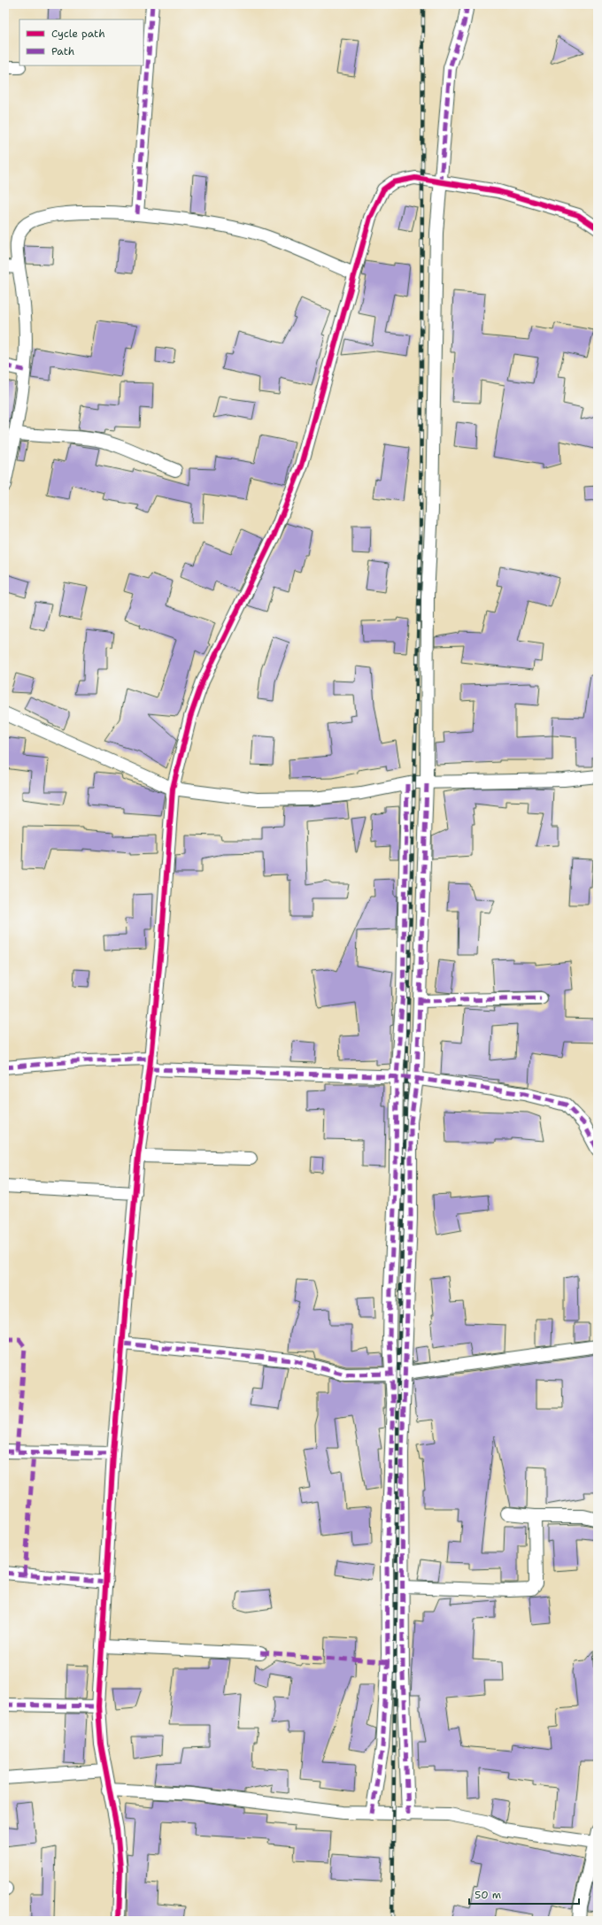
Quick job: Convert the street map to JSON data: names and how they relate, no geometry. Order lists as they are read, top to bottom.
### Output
{
  "legend": ["Cycle path", "Path"],
  "scale_bar": "50 m"
}
